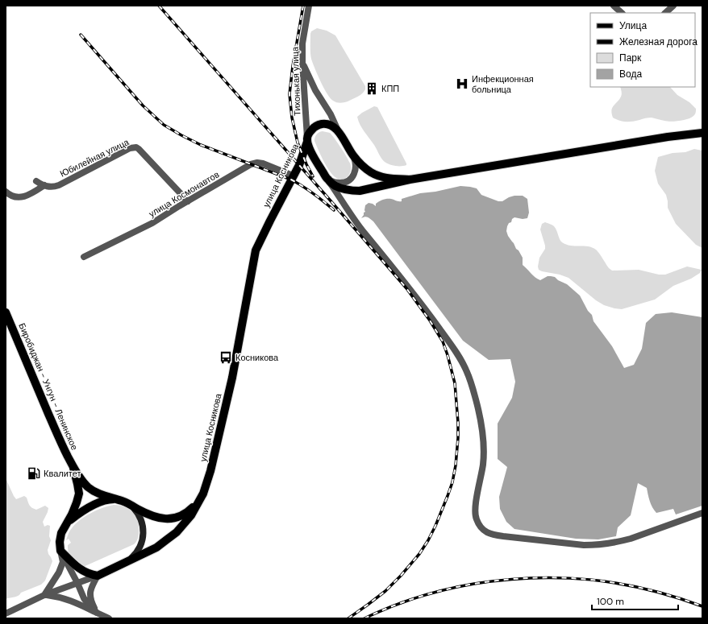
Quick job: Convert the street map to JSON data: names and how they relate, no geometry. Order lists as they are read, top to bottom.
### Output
{
  "streets": {
    "main road": ["улица Косникова", "Биробиджан - Унгун - Ленинское"],
    "street": ["Тихонькая улица", "Юбилейная улица", "улица Космонавтов"]
  },
  "crossings": [
    ["Тихонькая улица", "улица Косникова"],
    ["Юбилейная улица", "улица Космонавтов"],
    ["улица Косникова", "улица Космонавтов"]
  ],
  "places": {
    "hospital": ["Инфекционная больница"],
    "building": ["КПП"],
    "bus stop": ["Косникова"],
    "fuel station": ["Квалитет"]
  },
  "legend": [
    "Улица",
    "Железная дорога",
    "Парк",
    "Вода"
  ],
  "scale_bar": "100 m"
}
